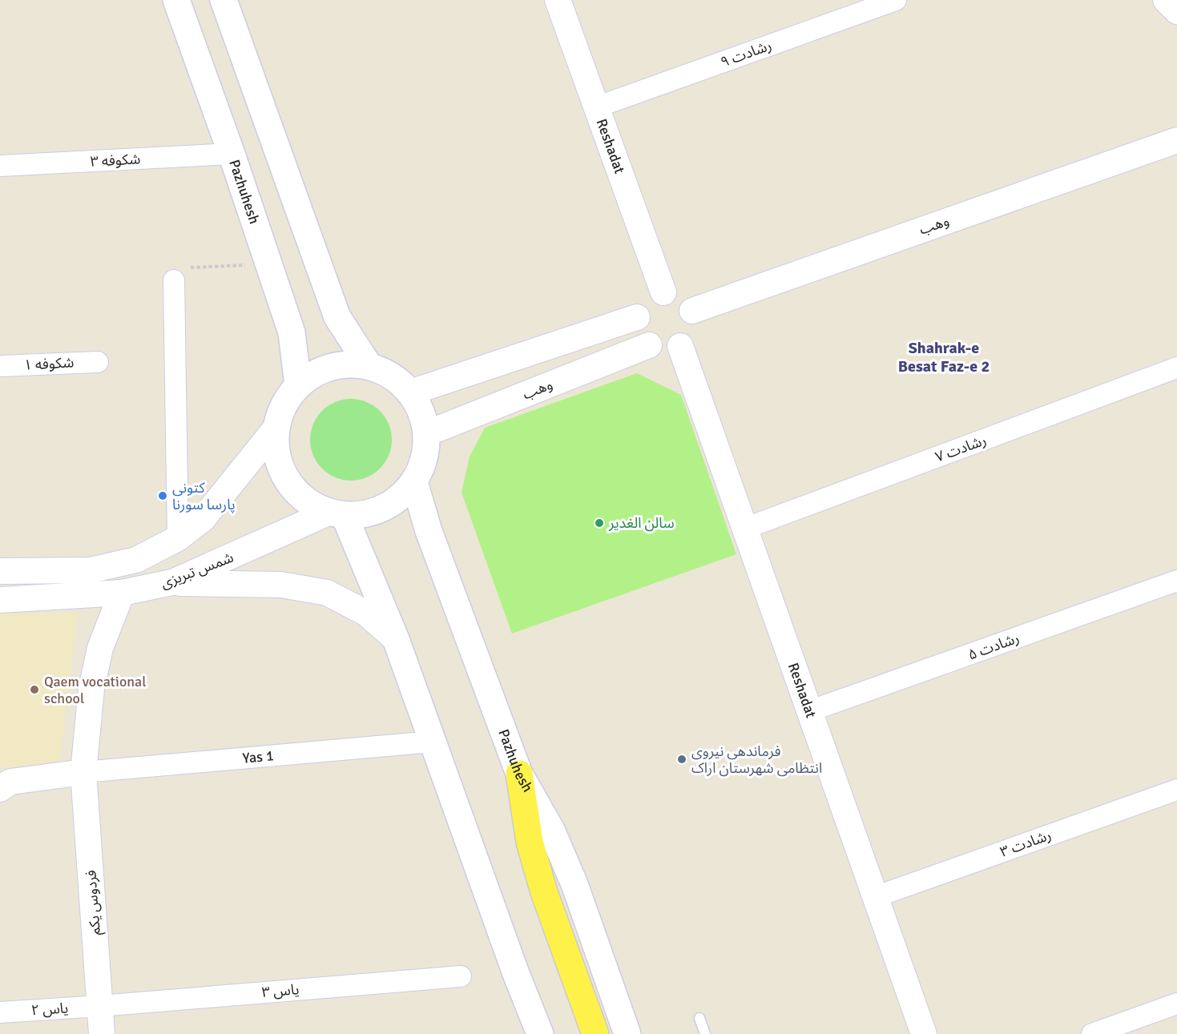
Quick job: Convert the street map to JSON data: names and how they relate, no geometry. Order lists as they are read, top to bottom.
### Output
{
  "streets": {
    "main road": ["Pazhuhesh"],
    "street": [
      "رشادت ۹",
      "Reshadat",
      "شکوفه ۳",
      "وهب",
      "شکوفه ۱",
      "رشادت ۷",
      "شمس تبریزی",
      "رشادت ۵",
      "Yas 1",
      "رشادت ۳",
      "فردوس یکم",
      "یاس ۳",
      "یاس ۲"
    ]
  },
  "crossings": [
    ["رشادت ۹", "Reshadat"],
    ["Reshadat", "وهب"],
    ["Reshadat", "رشادت ۷"],
    ["Reshadat", "رشادت ۵"],
    ["Reshadat", "رشادت ۳"],
    ["شکوفه ۳", "Pazhuhesh"],
    ["Pazhuhesh", "وهب"],
    ["Pazhuhesh", "شمس تبریزی"],
    ["وهب", "شمس تبریزی"],
    ["شمس تبریزی", "فردوس یکم"],
    ["Yas 1", "فردوس یکم"],
    ["فردوس یکم", "یاس ۳"],
    ["فردوس یکم", "یاس ۲"],
    ["یاس ۳", "یاس ۲"]
  ],
  "districts": ["Shahrak-e Besat Faz-e 2"],
  "places": [
    "کتونی پارسا سورنا",
    "سالن الغدیر",
    "Qaem vocational school",
    "فرماندهی نیروی انتظامی شهرستان اراک"
  ]
}
